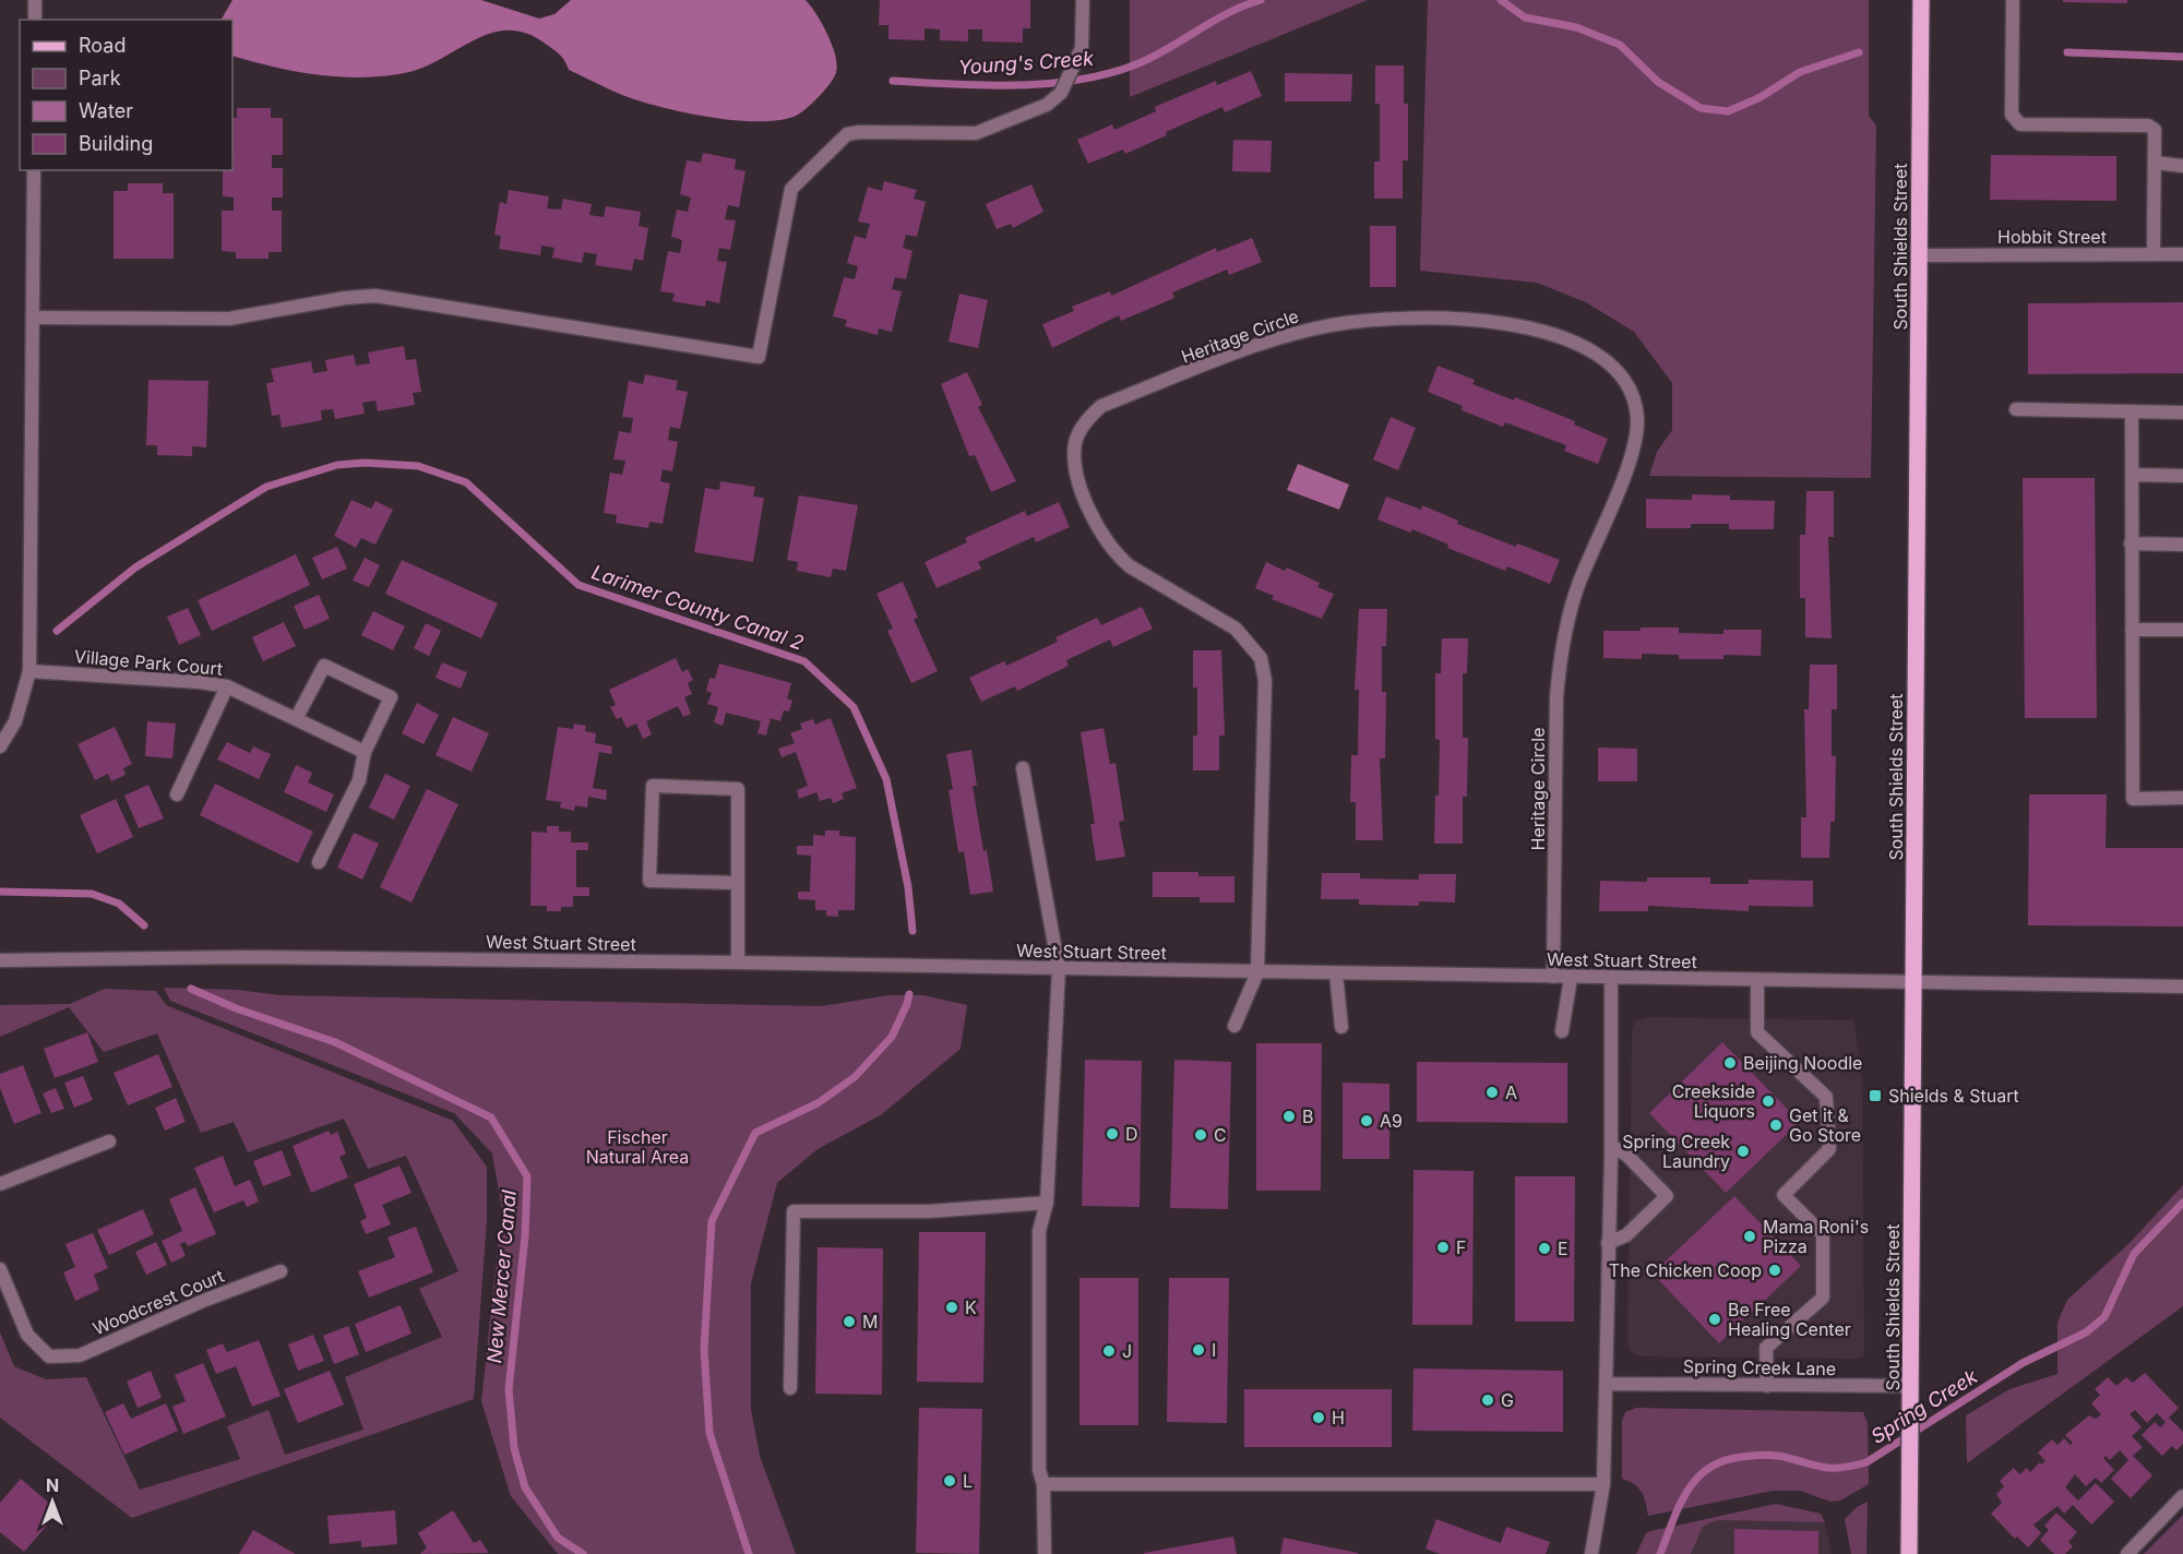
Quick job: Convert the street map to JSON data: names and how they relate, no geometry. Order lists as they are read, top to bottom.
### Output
{
  "streets": {
    "main road": ["South Shields Street"],
    "street": [
      "Hobbit Street",
      "Heritage Circle",
      "Village Park Court",
      "West Stuart Street",
      "Woodcrest Court",
      "Spring Creek Lane"
    ]
  },
  "crossings": [
    ["Hobbit Street", "South Shields Street"],
    ["South Shields Street", "West Stuart Street"],
    ["South Shields Street", "Spring Creek Lane"],
    ["Heritage Circle", "West Stuart Street"]
  ],
  "water": [
    "Young's Creek",
    "Larimer County Canal 2",
    "New Mercer Canal",
    "Spring Creek"
  ],
  "parks": ["Fischer Natural Area"],
  "places": {
    "other": [
      "Beijing Noodle",
      "A",
      "Creekside Liquors",
      "B",
      "A9",
      "Get it & Go Store",
      "D",
      "C",
      "Spring Creek Laundry",
      "Mama Roni's Pizza",
      "F",
      "E",
      "The Chicken Coop",
      "K",
      "Be Free Healing Center",
      "M",
      "I",
      "J",
      "G",
      "H",
      "L"
    ],
    "transit": ["Shields & Stuart"]
  },
  "legend": [
    "Road",
    "Park",
    "Water",
    "Building"
  ],
  "north": "top"
}
